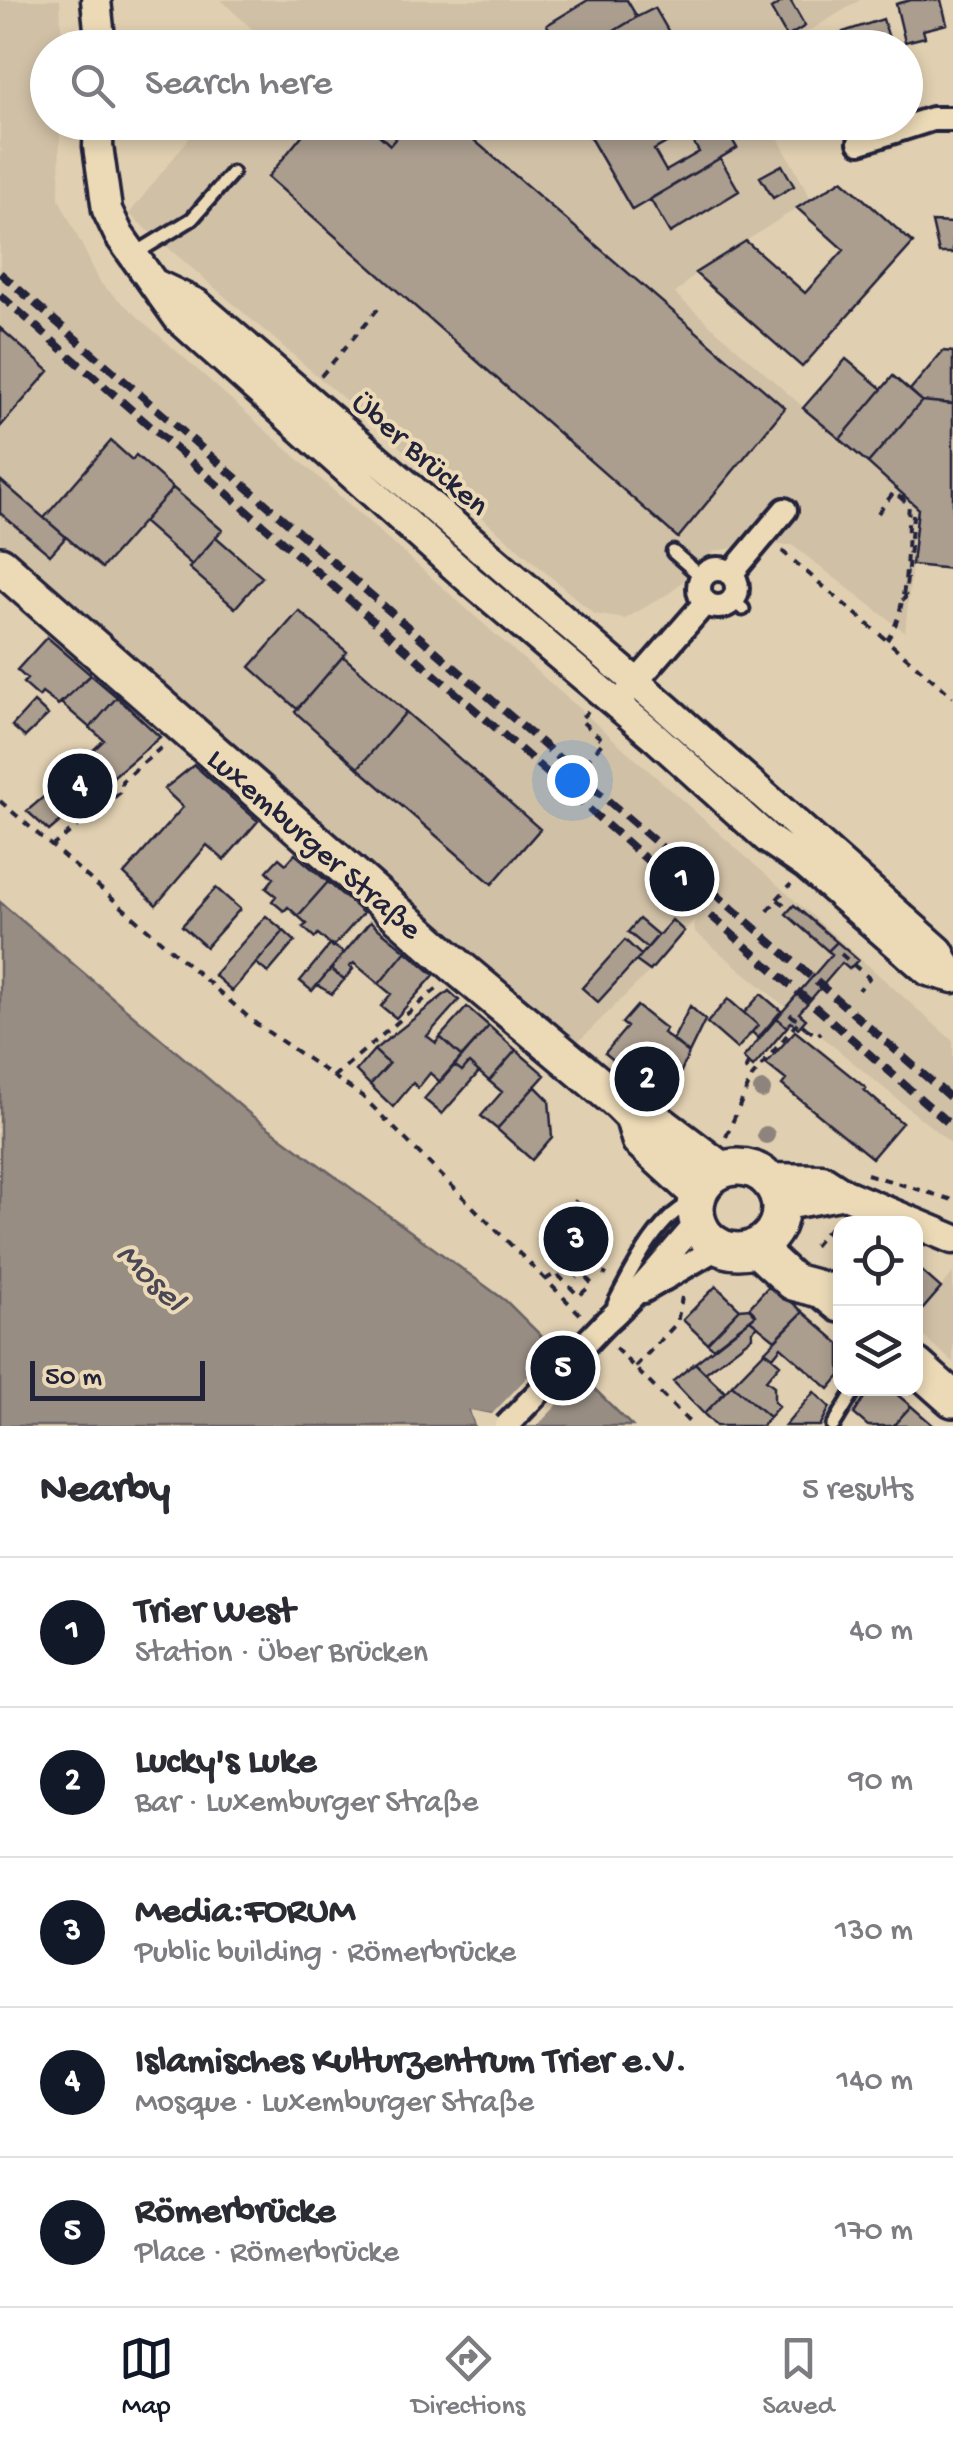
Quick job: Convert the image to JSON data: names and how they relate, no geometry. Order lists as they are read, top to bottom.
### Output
{
  "streets": {
    "main road": ["Luxemburger Straße"],
    "street": ["Über Brücken"]
  },
  "water": ["Mosel"],
  "scale_bar": "50 m",
  "page": {
    "search": "Search here",
    "pins": [
      "4",
      "1",
      "2",
      "3",
      "5"
    ],
    "scale": "50 m",
    "heading": ["Nearby", "5 results"],
    "list": [
      {
        "mark": "1",
        "name": "Trier West",
        "note": "Station · Über Brücken",
        "value": "40 m"
      },
      {
        "mark": "2",
        "name": "Lucky's Luke",
        "note": "Bar · Luxemburger Straße",
        "value": "90 m"
      },
      {
        "mark": "3",
        "name": "Media:FORUM",
        "note": "Public building · Römerbrücke",
        "value": "130 m"
      },
      {
        "mark": "4",
        "name": "Islamisches Kulturzentrum Trier e.V.",
        "note": "Mosque · Luxemburger Straße",
        "value": "140 m"
      },
      {
        "mark": "5",
        "name": "Römerbrücke",
        "note": "Place · Römerbrücke",
        "value": "170 m"
      }
    ],
    "nav": ["Map", "Directions", "Saved"]
  }
}
